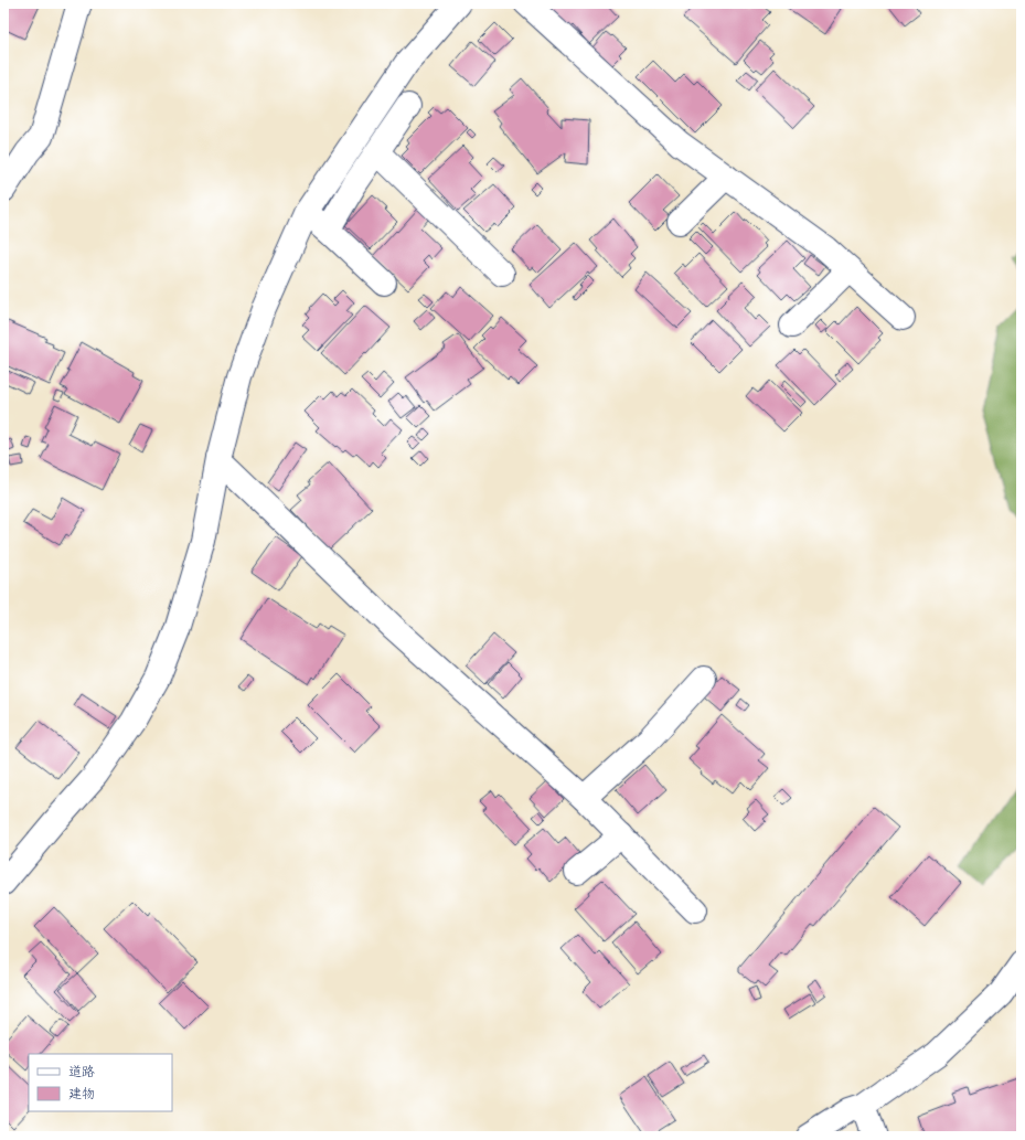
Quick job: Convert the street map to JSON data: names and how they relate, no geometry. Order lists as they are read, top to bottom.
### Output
{
  "legend": ["道路", "建物"]
}
